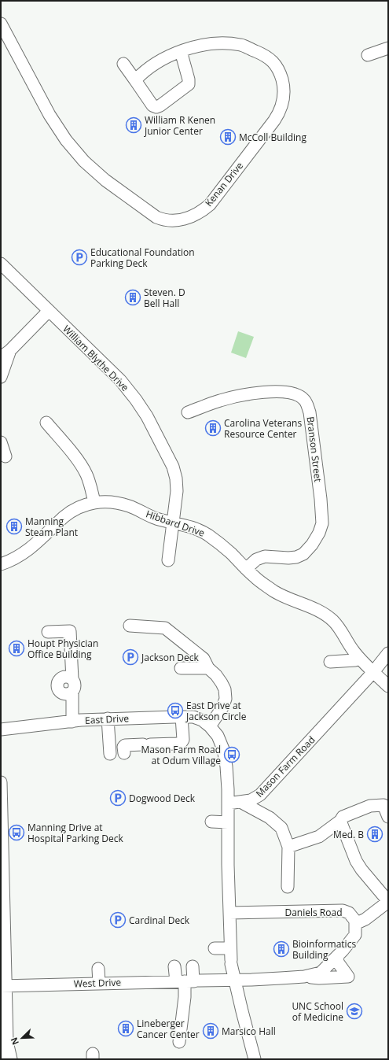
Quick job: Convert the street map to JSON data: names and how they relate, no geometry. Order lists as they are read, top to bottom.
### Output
{
  "streets": {
    "street": [
      "Kenan Drive",
      "William Blythe Drive",
      "Branson Street",
      "Hibbard Drive",
      "East Drive",
      "Mason Farm Road",
      "Daniels Road",
      "West Drive"
    ]
  },
  "crossings": [
    ["William Blythe Drive", "Hibbard Drive"],
    ["Branson Street", "Hibbard Drive"],
    ["Hibbard Drive", "Mason Farm Road"]
  ],
  "places": {
    "building": [
      "William R Kenen Junior Center",
      "McColl Building",
      "Steven. D Bell Hall",
      "Carolina Veterans Resource Center",
      "Manning Steam Plant",
      "Houpt Physician Office Building",
      "Med. B",
      "Bioinformatics Building",
      "Lineberger Cancer Center",
      "Marsico Hall"
    ],
    "parking": [
      "Educational Foundation Parking Deck",
      "Jackson Deck",
      "Dogwood Deck",
      "Cardinal Deck"
    ],
    "bus stop": ["East Drive at Jackson Circle", "Mason Farm Road at Odum Village", "Manning Drive at Hospital Parking Deck"],
    "school or university": ["UNC School of Medicine"]
  },
  "north": "bottom left"
}
